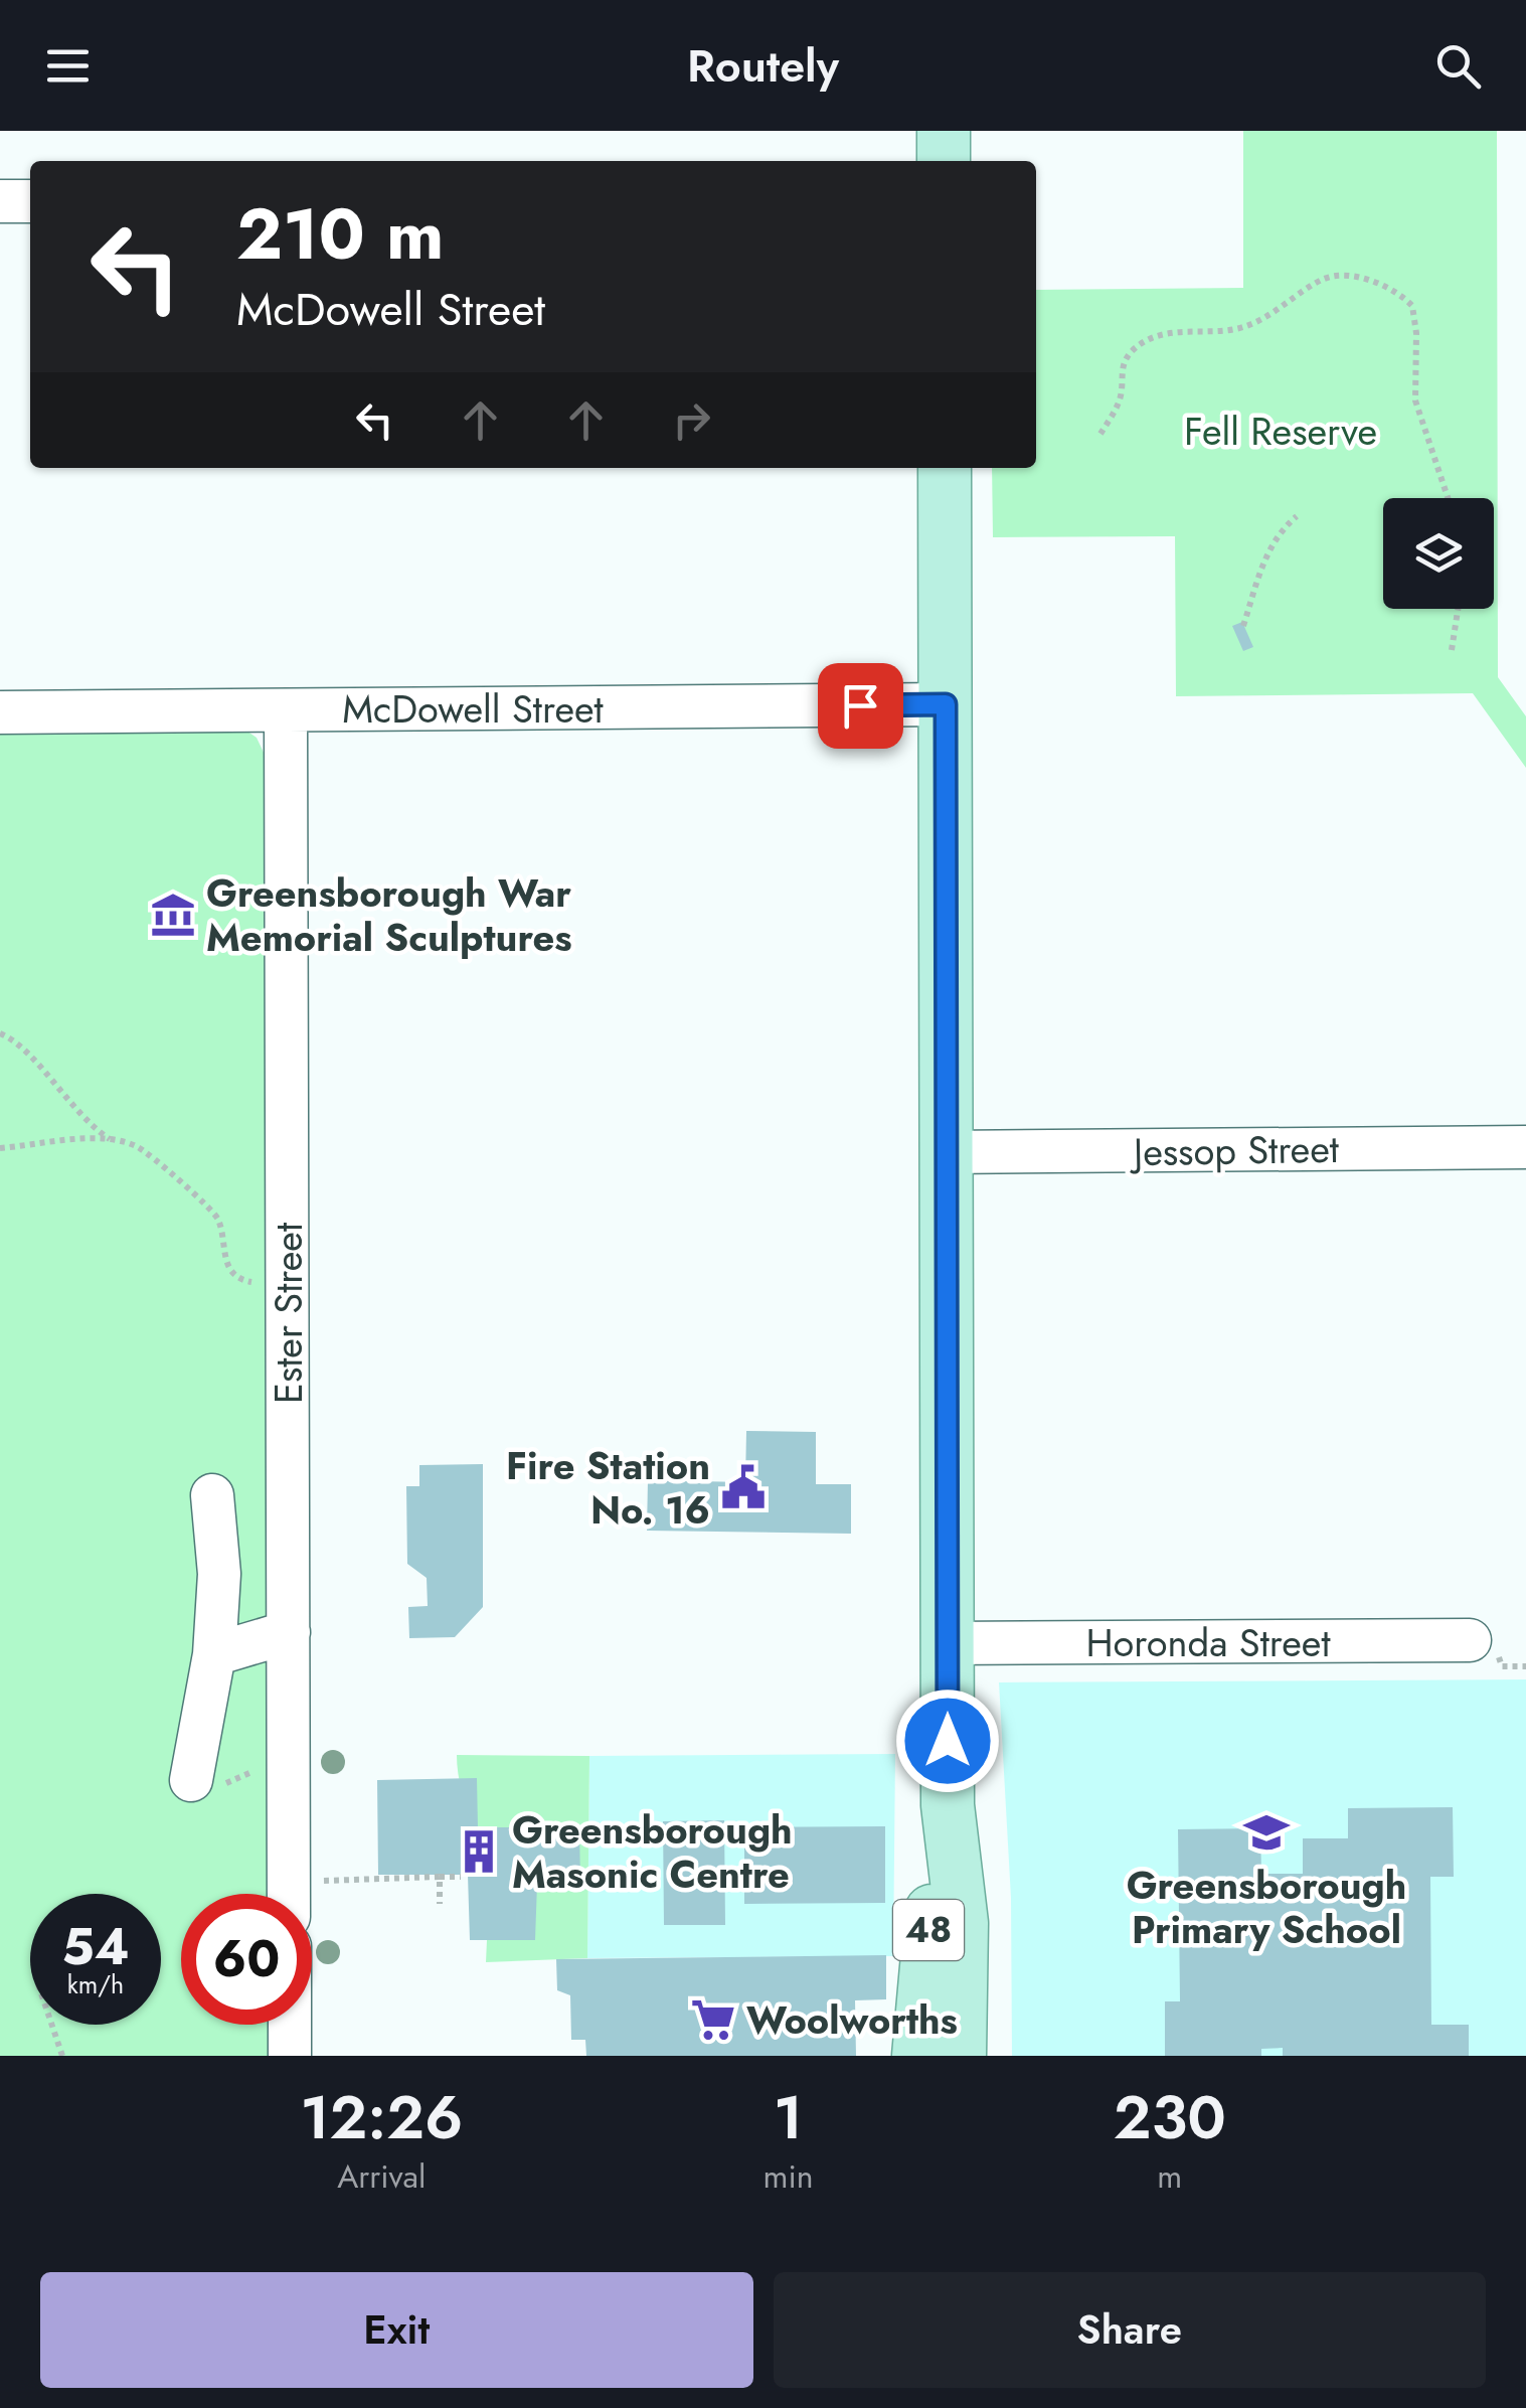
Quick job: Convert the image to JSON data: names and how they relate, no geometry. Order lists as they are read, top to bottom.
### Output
{
  "streets": {
    "main road": ["48"],
    "street": [
      "McDowell Street",
      "Jessop Street",
      "Ester Street",
      "Horonda Street"
    ]
  },
  "crossings": [
    ["McDowell Street", "Ester Street"],
    ["McDowell Street", "48"],
    ["Jessop Street", "48"],
    ["Horonda Street", "48"]
  ],
  "parks": ["Fell Reserve"],
  "places": {
    "museum": ["Greensborough War Memorial Sculptures"],
    "public building": ["Fire Station No. 16"],
    "school or university": ["Greensborough Primary School"],
    "building": ["Greensborough Masonic Centre"],
    "supermarket": ["Woolworths"]
  },
  "page": {
    "header": "Routely",
    "turn": ["210 m", "McDowell Street"],
    "speed": "54 km/h",
    "limit": "60",
    "eta": [
      "12:26",
      "Arrival",
      "1",
      "min",
      "230",
      "m"
    ],
    "buttons": ["Exit", "Share"]
  }
}
